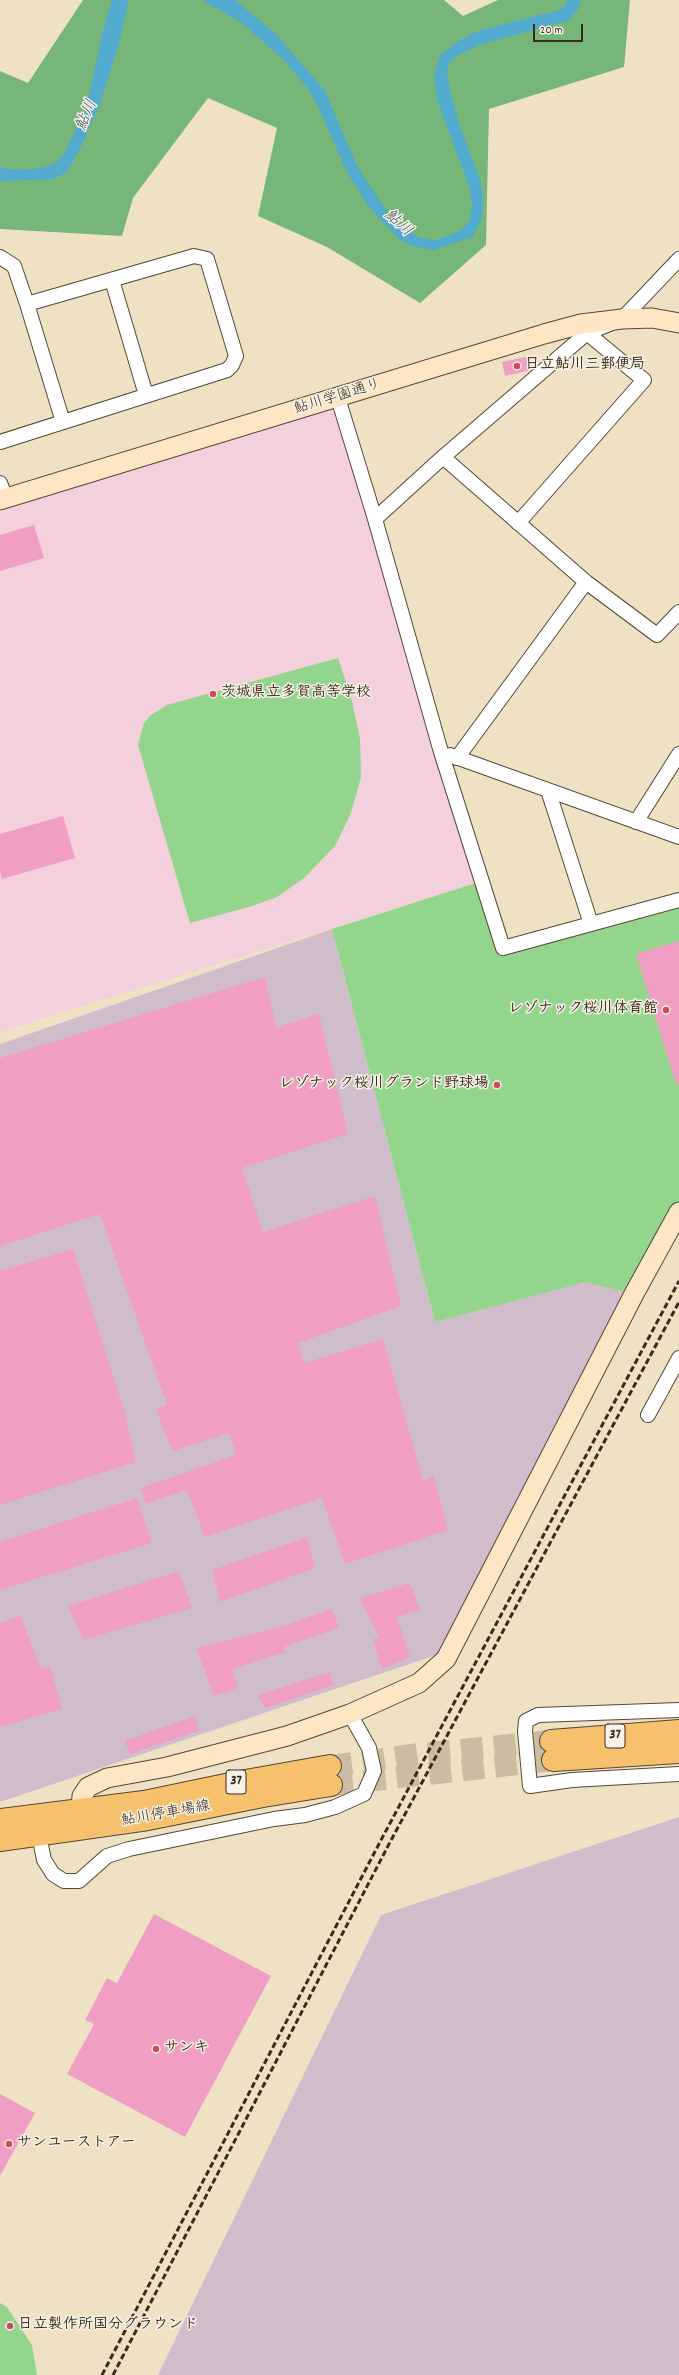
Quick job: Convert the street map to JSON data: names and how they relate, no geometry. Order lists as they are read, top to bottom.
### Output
{
  "streets": {
    "main road": ["37", "鮎川停車場線"],
    "street": ["鮎川学園通り"]
  },
  "water": ["鮎川"],
  "places": [
    "日立鮎川三郵便局",
    "茨城県立多賀高等学校",
    "レゾナック桜川体育館",
    "レゾナック桜川グランド野球場",
    "サンキ",
    "サンユーストアー",
    "日立製作所国分グラウンド"
  ],
  "scale_bar": "20 m"
}
